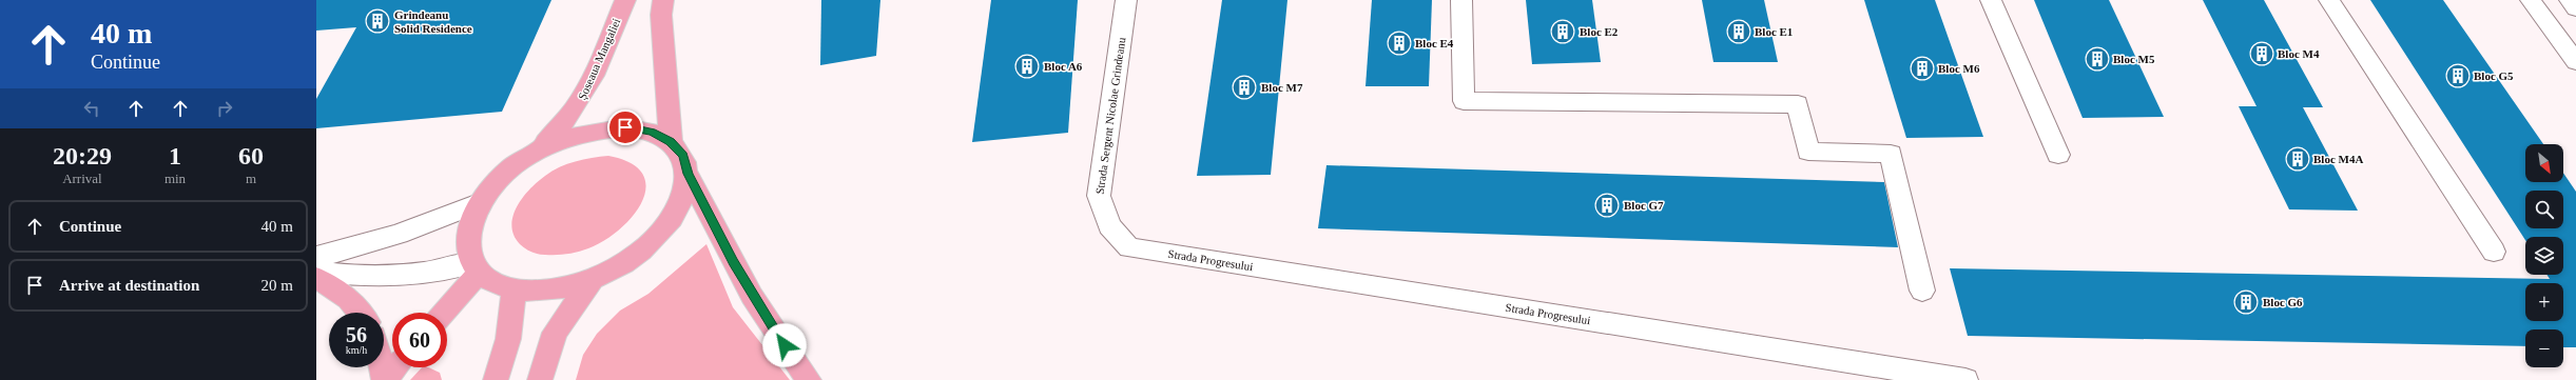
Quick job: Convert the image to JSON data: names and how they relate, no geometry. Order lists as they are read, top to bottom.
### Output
{
  "streets": {
    "main road": ["Șoseaua Mangaliei"],
    "street": ["Strada Sergent Nicolae Grindeanu", "Strada Progresului"]
  },
  "crossings": [
    ["Strada Sergent Nicolae Grindeanu", "Strada Progresului"]
  ],
  "places": {
    "building": [
      "Grindeanu Solid Residence",
      "Bloc E2",
      "Bloc E1",
      "Bloc E4",
      "Bloc M4",
      "Bloc M5",
      "Bloc A6",
      "Bloc M6",
      "Bloc G5",
      "Bloc M7",
      "Bloc M4A",
      "Bloc G7",
      "Bloc G6"
    ]
  },
  "north": "bottom right",
  "page": {
    "turn": ["40 m", "Continue"],
    "eta": [
      "20:29",
      "Arrival",
      "1",
      "min",
      "60",
      "m"
    ],
    "map_buttons": ["+", "−"],
    "list": [
      {
        "name": "Continue",
        "value": "40 m"
      },
      {
        "name": "Arrive at destination",
        "value": "20 m"
      }
    ],
    "speed": "56 km/h",
    "limit": "60"
  }
}
